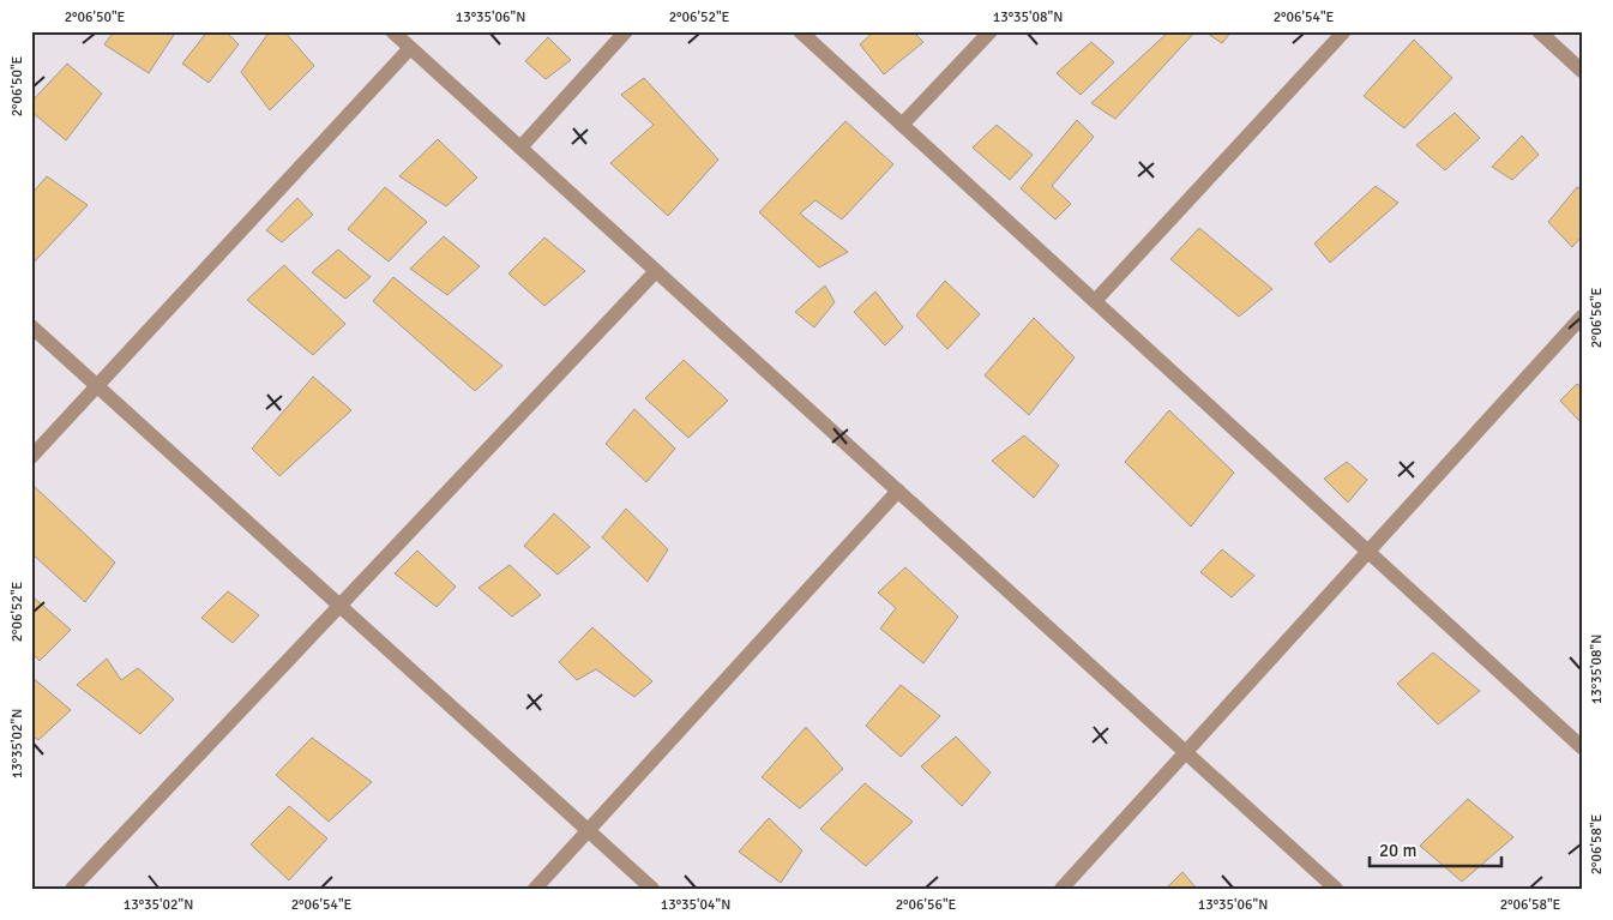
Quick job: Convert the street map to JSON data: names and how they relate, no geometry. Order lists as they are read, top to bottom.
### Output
{
  "scale_bar": "20 m",
  "coordinates": [
    "2°06'50\"E",
    "13°35'06\"N",
    "2°06'52\"E",
    "13°35'08\"N",
    "2°06'54\"E",
    "2°06'56\"E",
    "13°35'02\"N",
    "2°06'58\"E",
    "13°35'04\"N"
  ]
}
